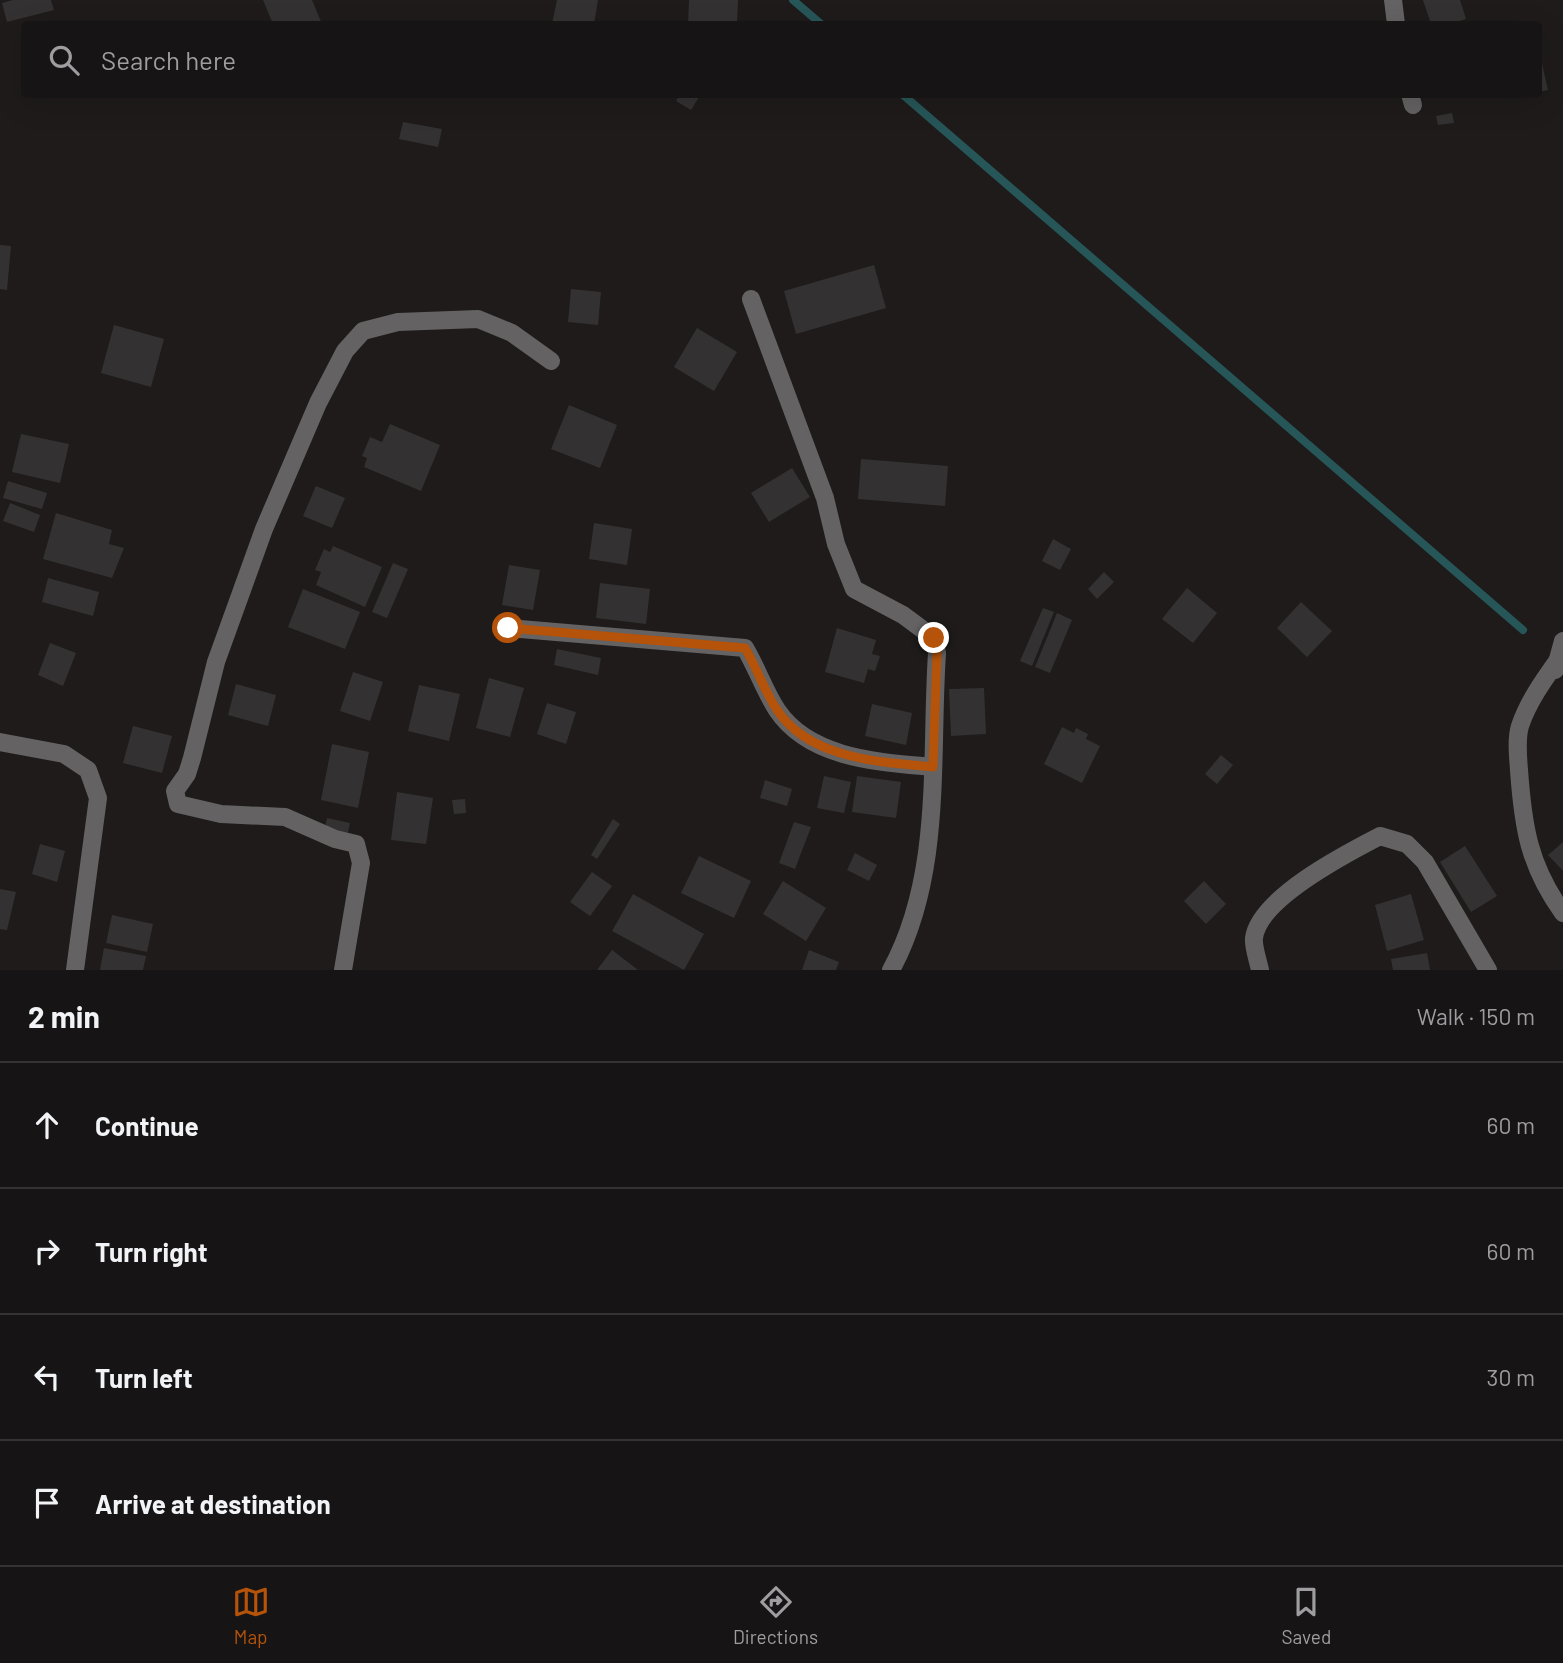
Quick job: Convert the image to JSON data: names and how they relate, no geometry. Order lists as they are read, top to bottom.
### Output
{
  "page": {
    "search": "Search here",
    "heading": ["2 min", "Walk · 150 m"],
    "list": [
      ["Continue", "60 m"],
      ["Turn right", "60 m"],
      ["Turn left", "30 m"],
      "Arrive at destination"
    ],
    "nav": ["Map", "Directions", "Saved"]
  }
}
